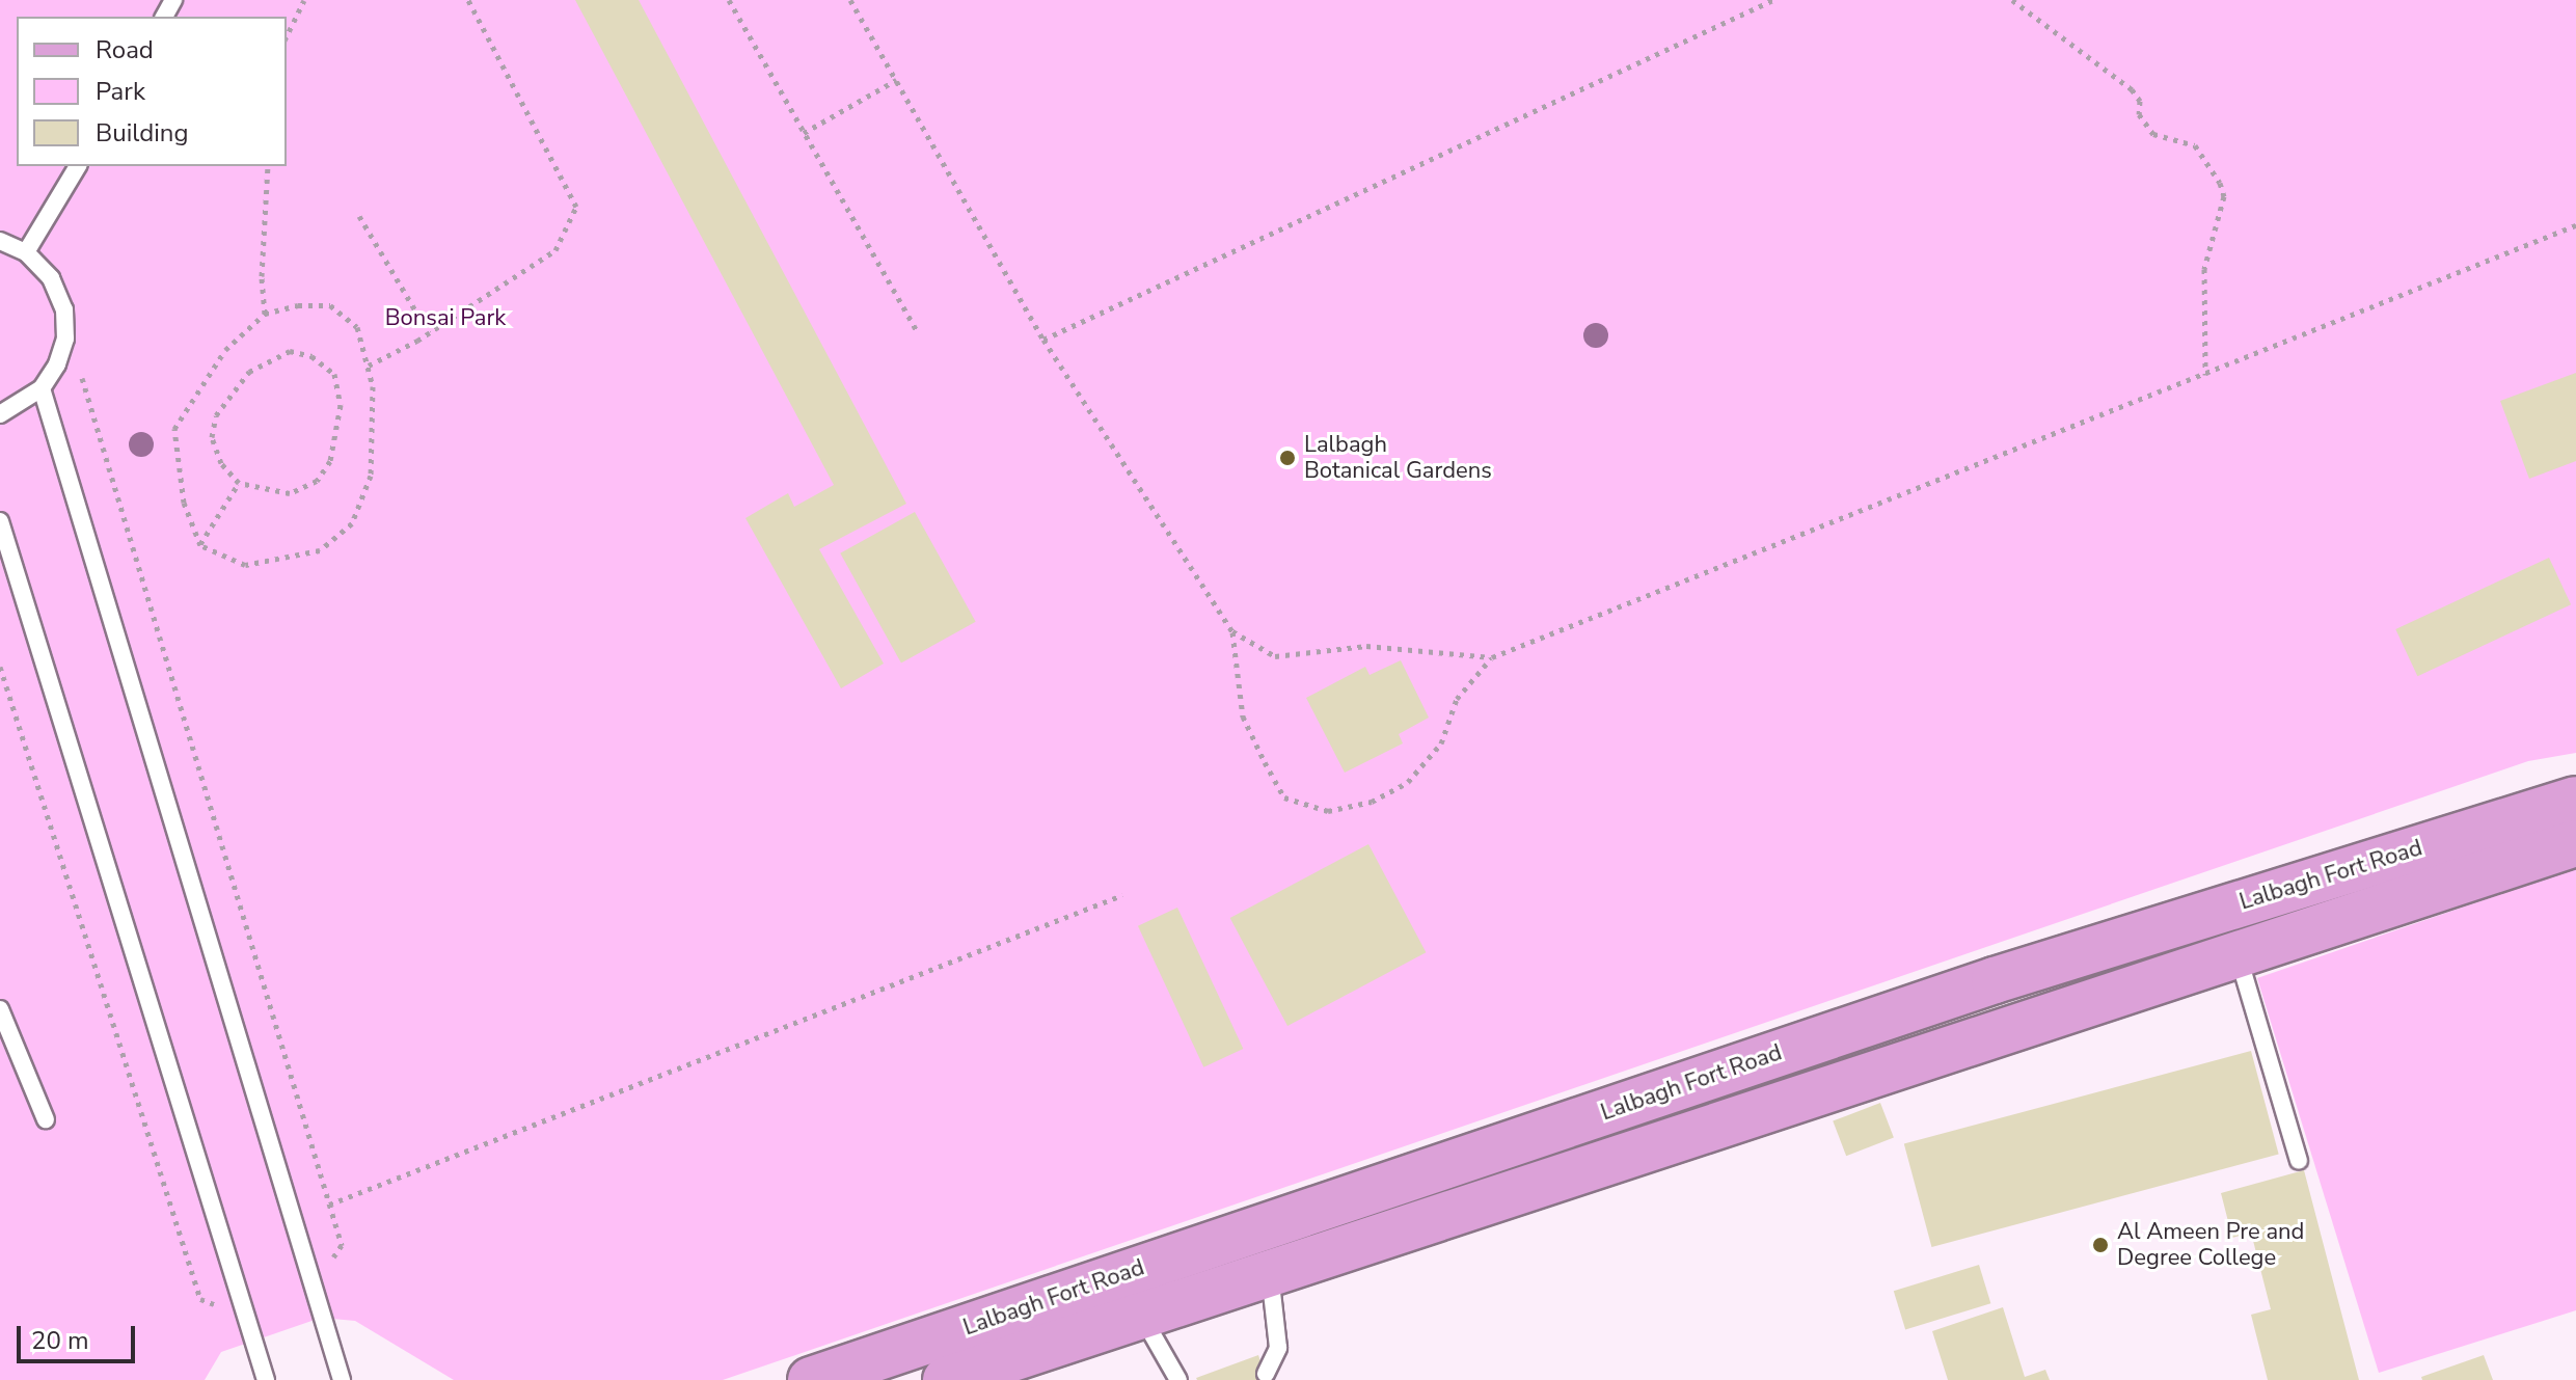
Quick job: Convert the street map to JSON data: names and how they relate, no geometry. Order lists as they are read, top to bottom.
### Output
{
  "streets": {
    "main road": ["Lalbagh Fort Road"]
  },
  "parks": ["Bonsai Park"],
  "places": ["Lalbagh Botanical Gardens", "Al Ameen Pre and Degree College"],
  "legend": ["Road", "Park", "Building"],
  "scale_bar": "20 m"
}
